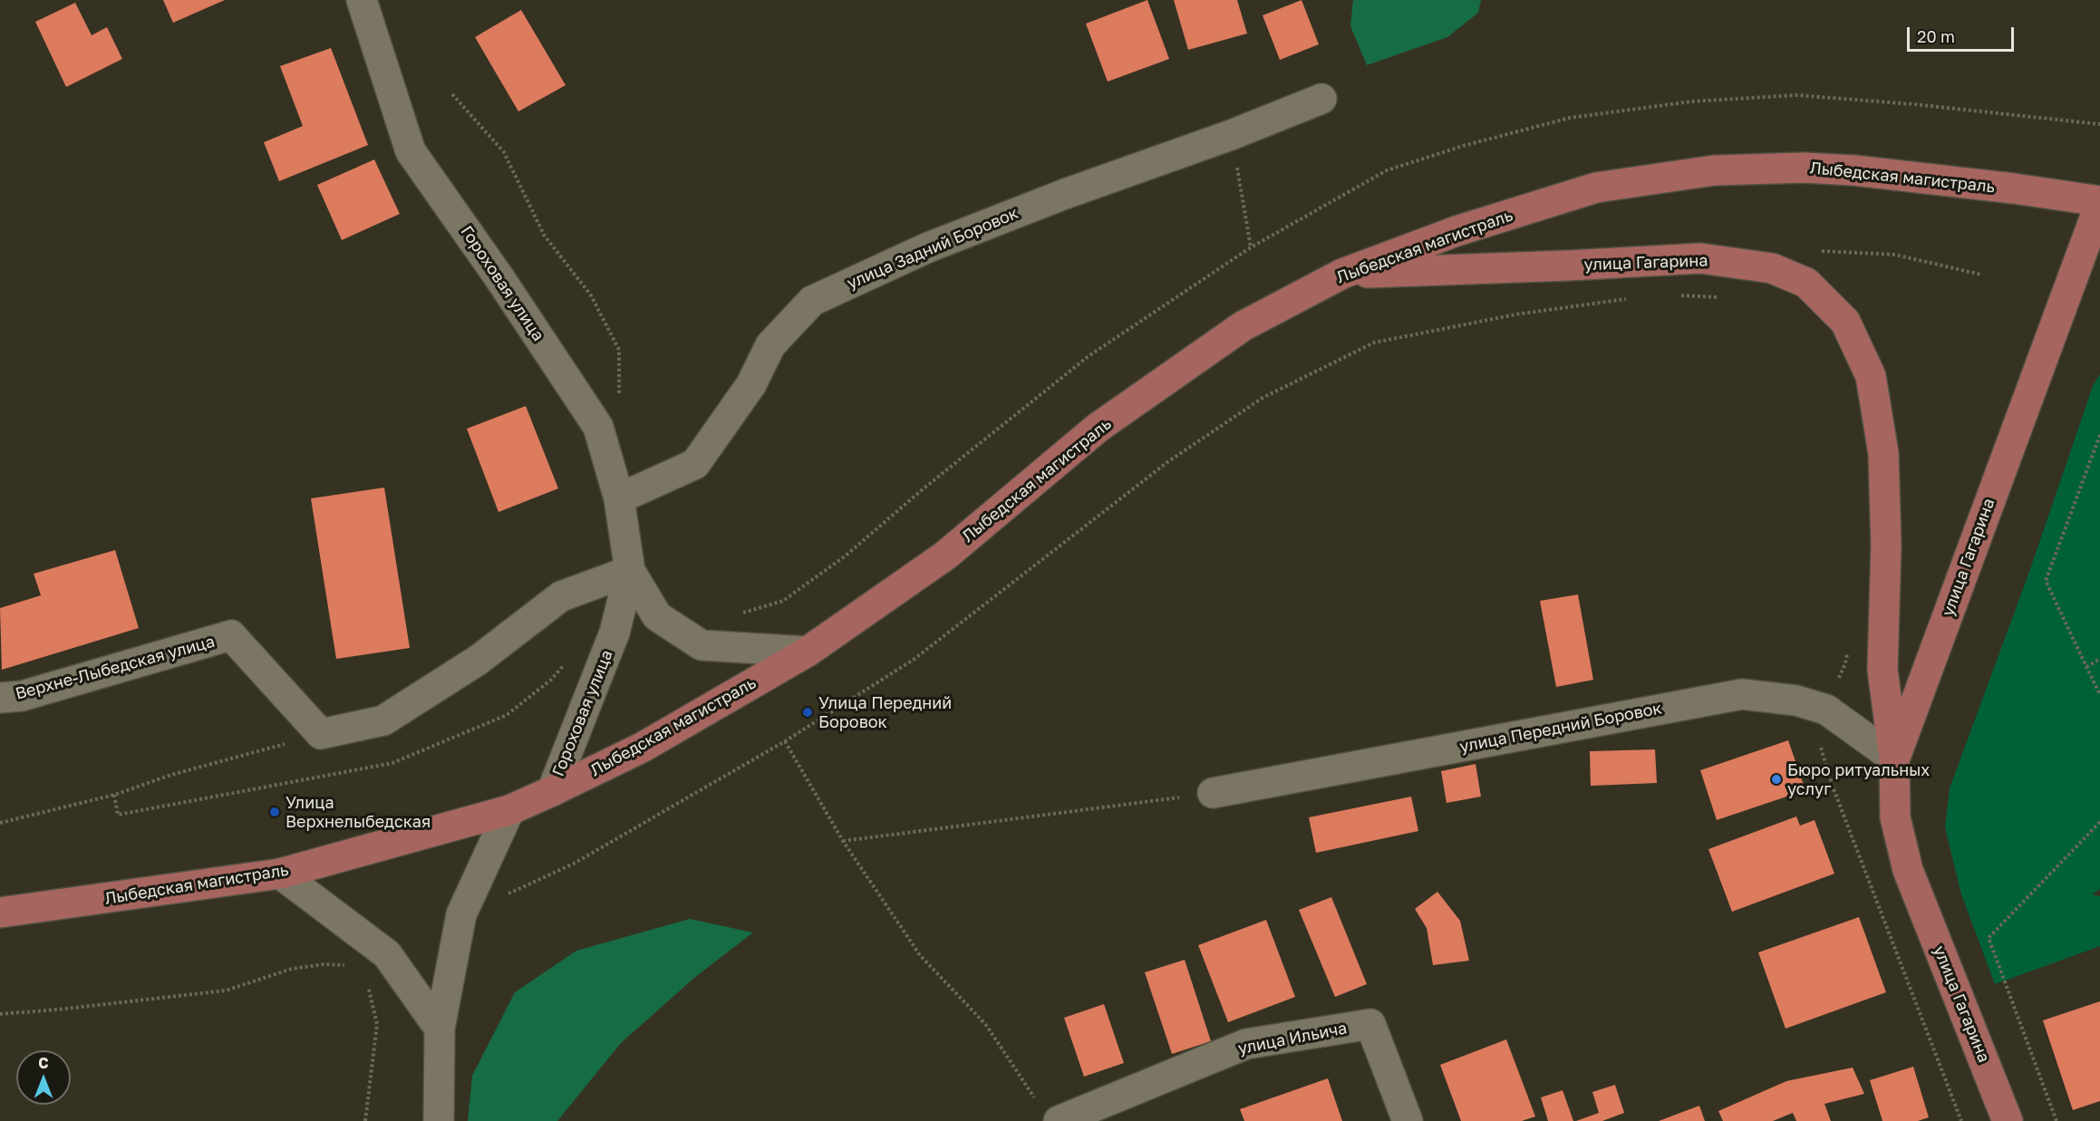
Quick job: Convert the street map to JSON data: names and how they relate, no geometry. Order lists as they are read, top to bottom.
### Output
{
  "streets": {
    "main road": ["Лыбедская магистраль", "улица Гагарина"],
    "street": [
      "улица Задний Боровок",
      "Гороховая улица",
      "Верхне-Лыбедская улица",
      "улица Передний Боровок",
      "улица Ильича"
    ]
  },
  "crossings": [
    ["Лыбедская магистраль", "улица Гагарина"],
    ["Лыбедская магистраль", "Гороховая улица"],
    ["улица Задний Боровок", "Гороховая улица"],
    ["улица Гагарина", "улица Передний Боровок"]
  ],
  "places": ["Улица Передний Боровок", "Бюро ритуальных услуг", "Улица Верхнелыбедская"],
  "scale_bar": "20 m",
  "north": "top"
}
